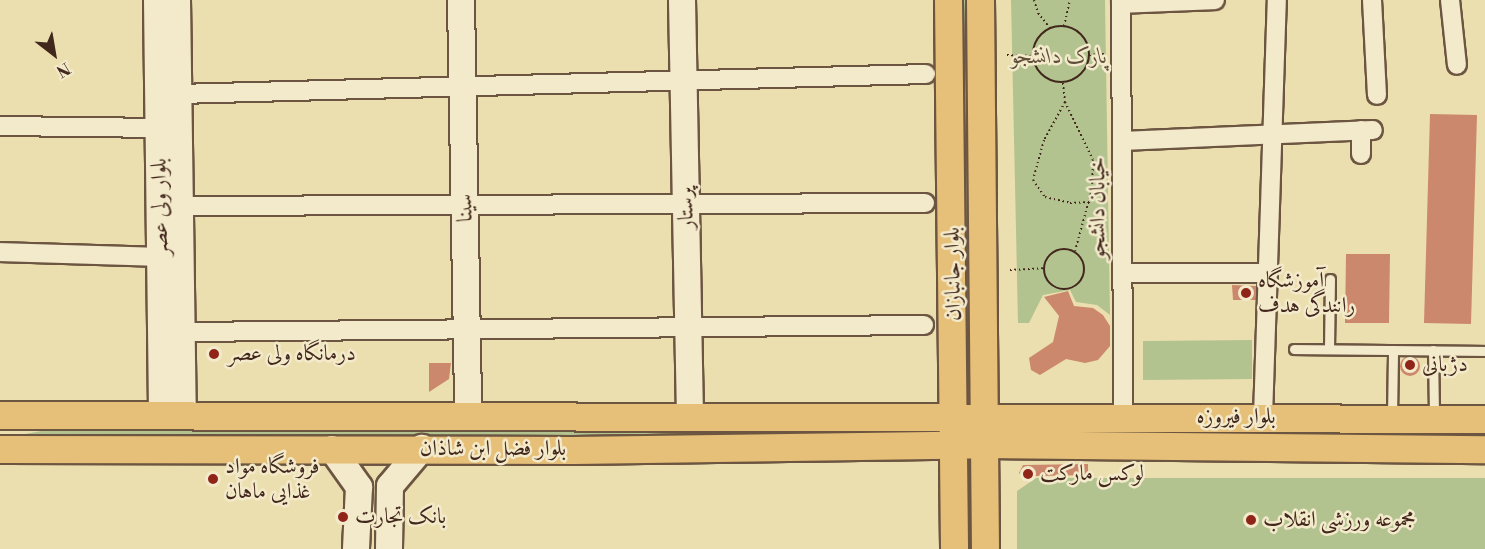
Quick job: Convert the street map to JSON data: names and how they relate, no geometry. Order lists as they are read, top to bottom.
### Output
{
  "streets": {
    "main road": [
      "بلوار ولی عصر",
      "سینا",
      "پرستار",
      "بلوار جانبازان",
      "بلوار فیروزه",
      "بلوار فضل ابن شاذان"
    ],
    "street": ["خیابان دانشجو"]
  },
  "crossings": [
    ["بلوار ولی عصر", "بلوار فضل ابن شاذان"],
    ["سینا", "بلوار فضل ابن شاذان"],
    ["پرستار", "بلوار فضل ابن شاذان"],
    ["خیابان دانشجو", "بلوار فیروزه"],
    ["بلوار جانبازان", "بلوار فیروزه"],
    ["بلوار جانبازان", "بلوار فضل ابن شاذان"],
    ["بلوار فیروزه", "بلوار فضل ابن شاذان"]
  ],
  "parks": ["پارک دانشجو"],
  "places": [
    "آموزشگاه رانندگی هدف",
    "درمانگاه ولی عصر",
    "دژبانی",
    "لوکس مارکت",
    "فروشگاه مواد غذایی ماهان",
    "بانک تجارت",
    "مجموعه ورزشی انقلاب"
  ],
  "north": "bottom right"
}
